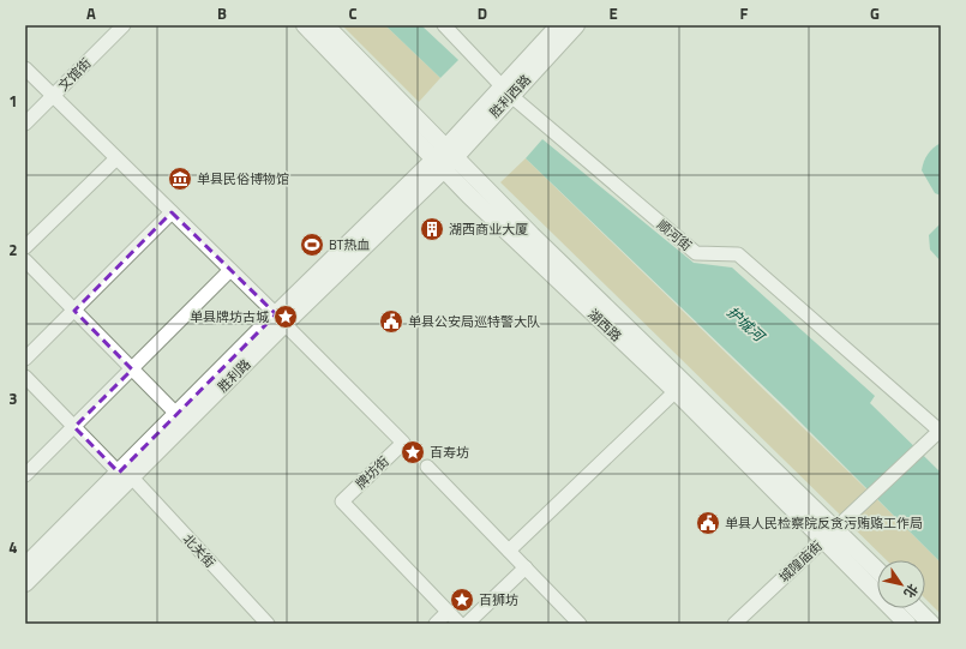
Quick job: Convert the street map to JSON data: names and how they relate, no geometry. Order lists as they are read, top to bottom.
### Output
{
  "streets": {
    "main road": ["胜利西路", "湖西路", "胜利路"],
    "street": [
      "文馆街",
      "顺河街",
      "牌坊街",
      "北关街",
      "城隍庙街"
    ]
  },
  "crossings": [
    ["胜利西路", "顺河街"],
    ["胜利西路", "湖西路"],
    ["胜利西路", "胜利路"],
    ["顺河街", "城隍庙街"],
    ["湖西路", "胜利路"],
    ["湖西路", "城隍庙街"],
    ["胜利路", "牌坊街"],
    ["胜利路", "北关街"]
  ],
  "water": ["护城河"],
  "places": {
    "museum": ["单县民俗博物馆"],
    "building": ["湖西商业大厦"],
    "sports": ["BT热血"],
    "place": ["单县牌坊古城", "百寿坊", "百狮坊"],
    "public building": ["单县公安局巡特警大队", "单县人民检察院反贪污贿赂工作局"]
  },
  "north": "bottom right",
  "grid": {
    "columns": [
      "A",
      "B",
      "C",
      "D",
      "E",
      "F",
      "G"
    ],
    "rows": [
      "1",
      "2",
      "3",
      "4"
    ]
  }
}
